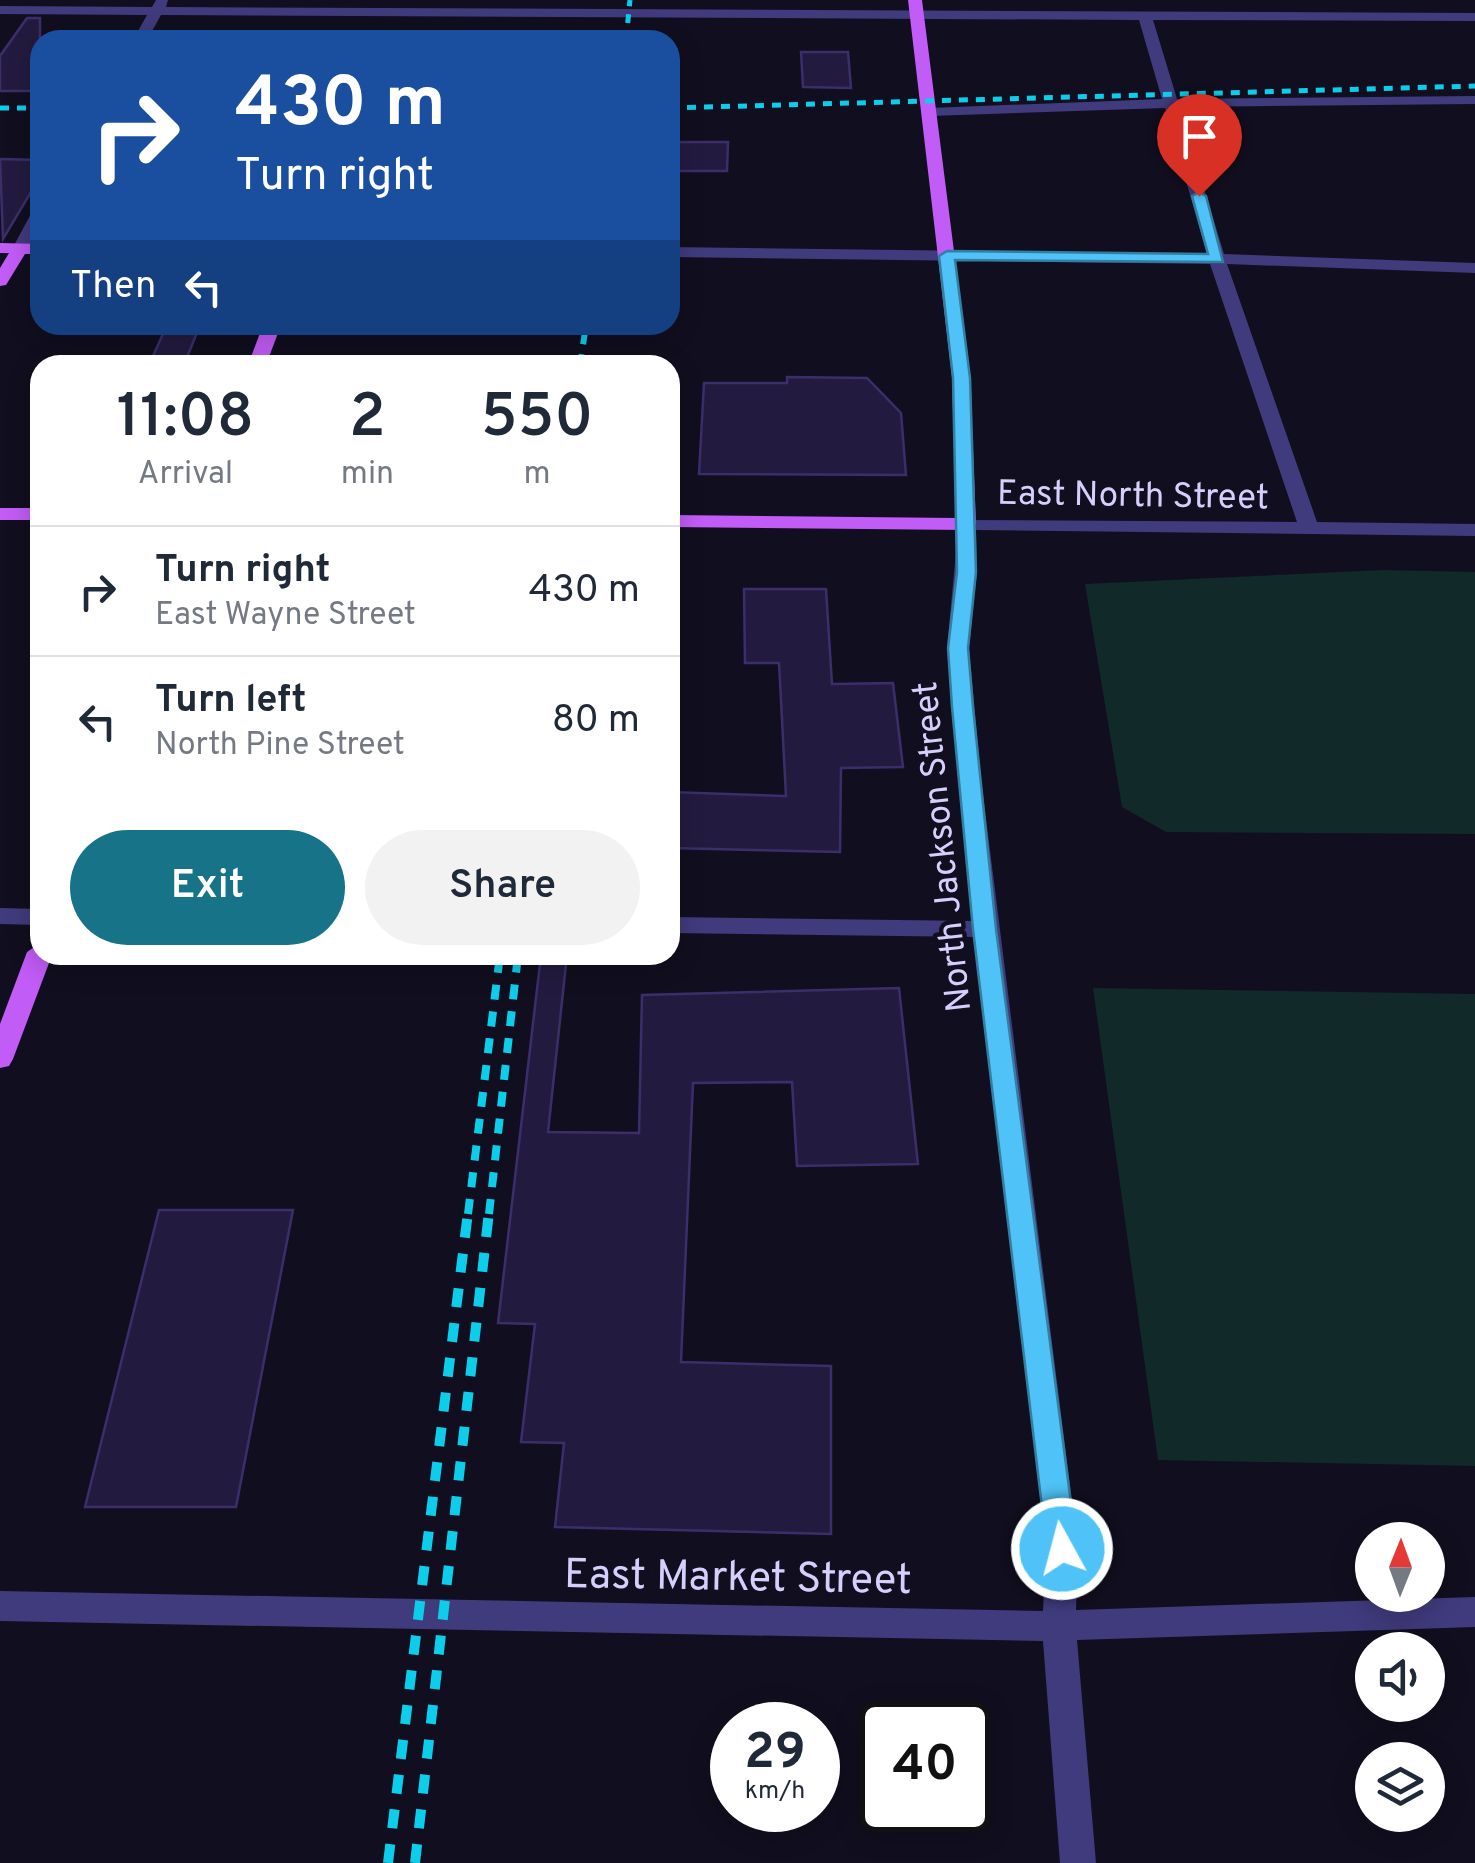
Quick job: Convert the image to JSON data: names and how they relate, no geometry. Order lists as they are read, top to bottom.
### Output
{
  "streets": {
    "main road": ["East North Street", "North Jackson Street"],
    "street": ["East Market Street"]
  },
  "crossings": [
    ["East North Street", "North Jackson Street"],
    ["North Jackson Street", "East Market Street"]
  ],
  "north": "top",
  "page": {
    "turn": ["430 m", "Turn right"],
    "then": "Then",
    "eta": [
      "11:08",
      "Arrival",
      "2",
      "min",
      "550",
      "m"
    ],
    "list": [
      {
        "name": "Turn right",
        "note": "East Wayne Street",
        "value": "430 m"
      },
      {
        "name": "Turn left",
        "note": "North Pine Street",
        "value": "80 m"
      }
    ],
    "buttons": ["Exit", "Share"],
    "speed": "29 km/h",
    "limit": "40"
  }
}
